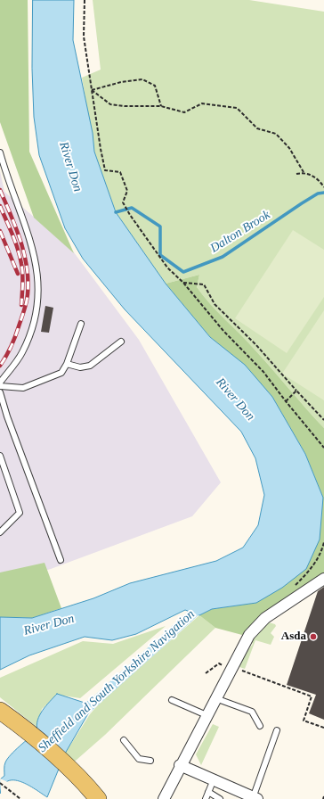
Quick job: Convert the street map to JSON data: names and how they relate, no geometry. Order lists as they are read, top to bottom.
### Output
{
  "water": ["River Don", "Dalton Brook", "Sheffield and South Yorkshire Navigation"],
  "places": ["Asda"]
}
